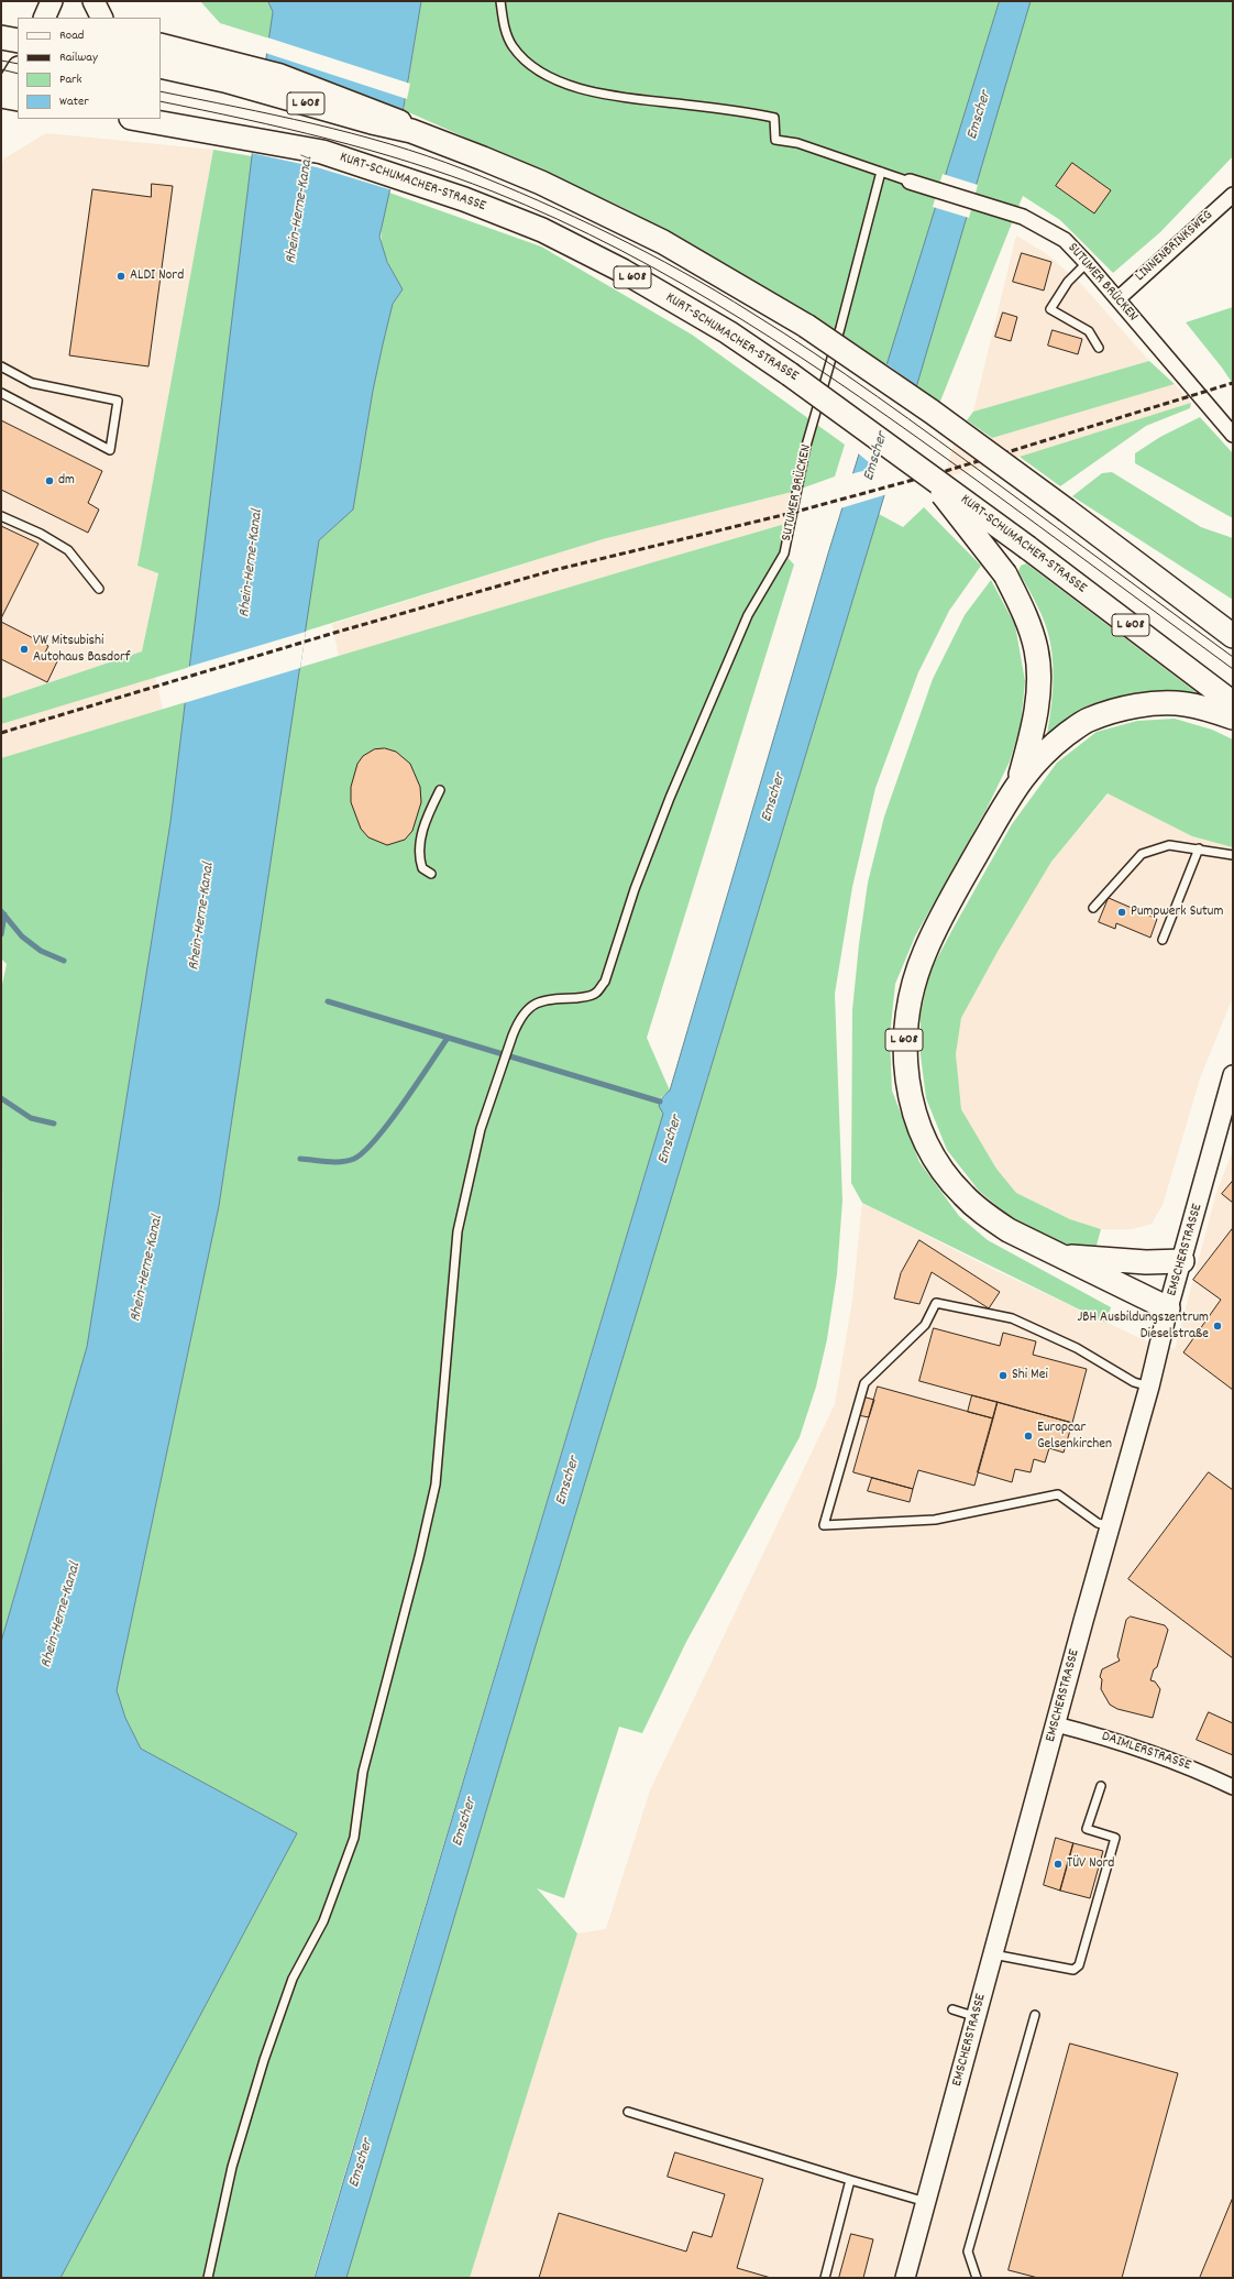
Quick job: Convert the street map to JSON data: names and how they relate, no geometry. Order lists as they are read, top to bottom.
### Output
{
  "streets": {
    "main road": ["L 608", "KURT-SCHUMACHER-STRASSE"],
    "street": [
      "LINNENBRINKSWEG",
      "SUTUMER BRÜCKEN",
      "EMSCHERSTRASSE",
      "DAIMLERSTRASSE"
    ]
  },
  "crossings": [
    ["L 608", "KURT-SCHUMACHER-STRASSE"],
    ["L 608", "EMSCHERSTRASSE"],
    ["LINNENBRINKSWEG", "SUTUMER BRÜCKEN"],
    ["EMSCHERSTRASSE", "DAIMLERSTRASSE"]
  ],
  "water": ["Emscher", "Rhein-Herne-Kanal"],
  "places": [
    "ALDI Nord",
    "dm",
    "VW Mitsubishi Autohaus Basdorf",
    "Pumpwerk Sutum",
    "JBH Ausbildungszentrum Dieselstraße",
    "Shi Mei",
    "Europcar Gelsenkirchen",
    "TÜV Nord"
  ],
  "legend": [
    "Road",
    "Railway",
    "Park",
    "Water"
  ]
}
